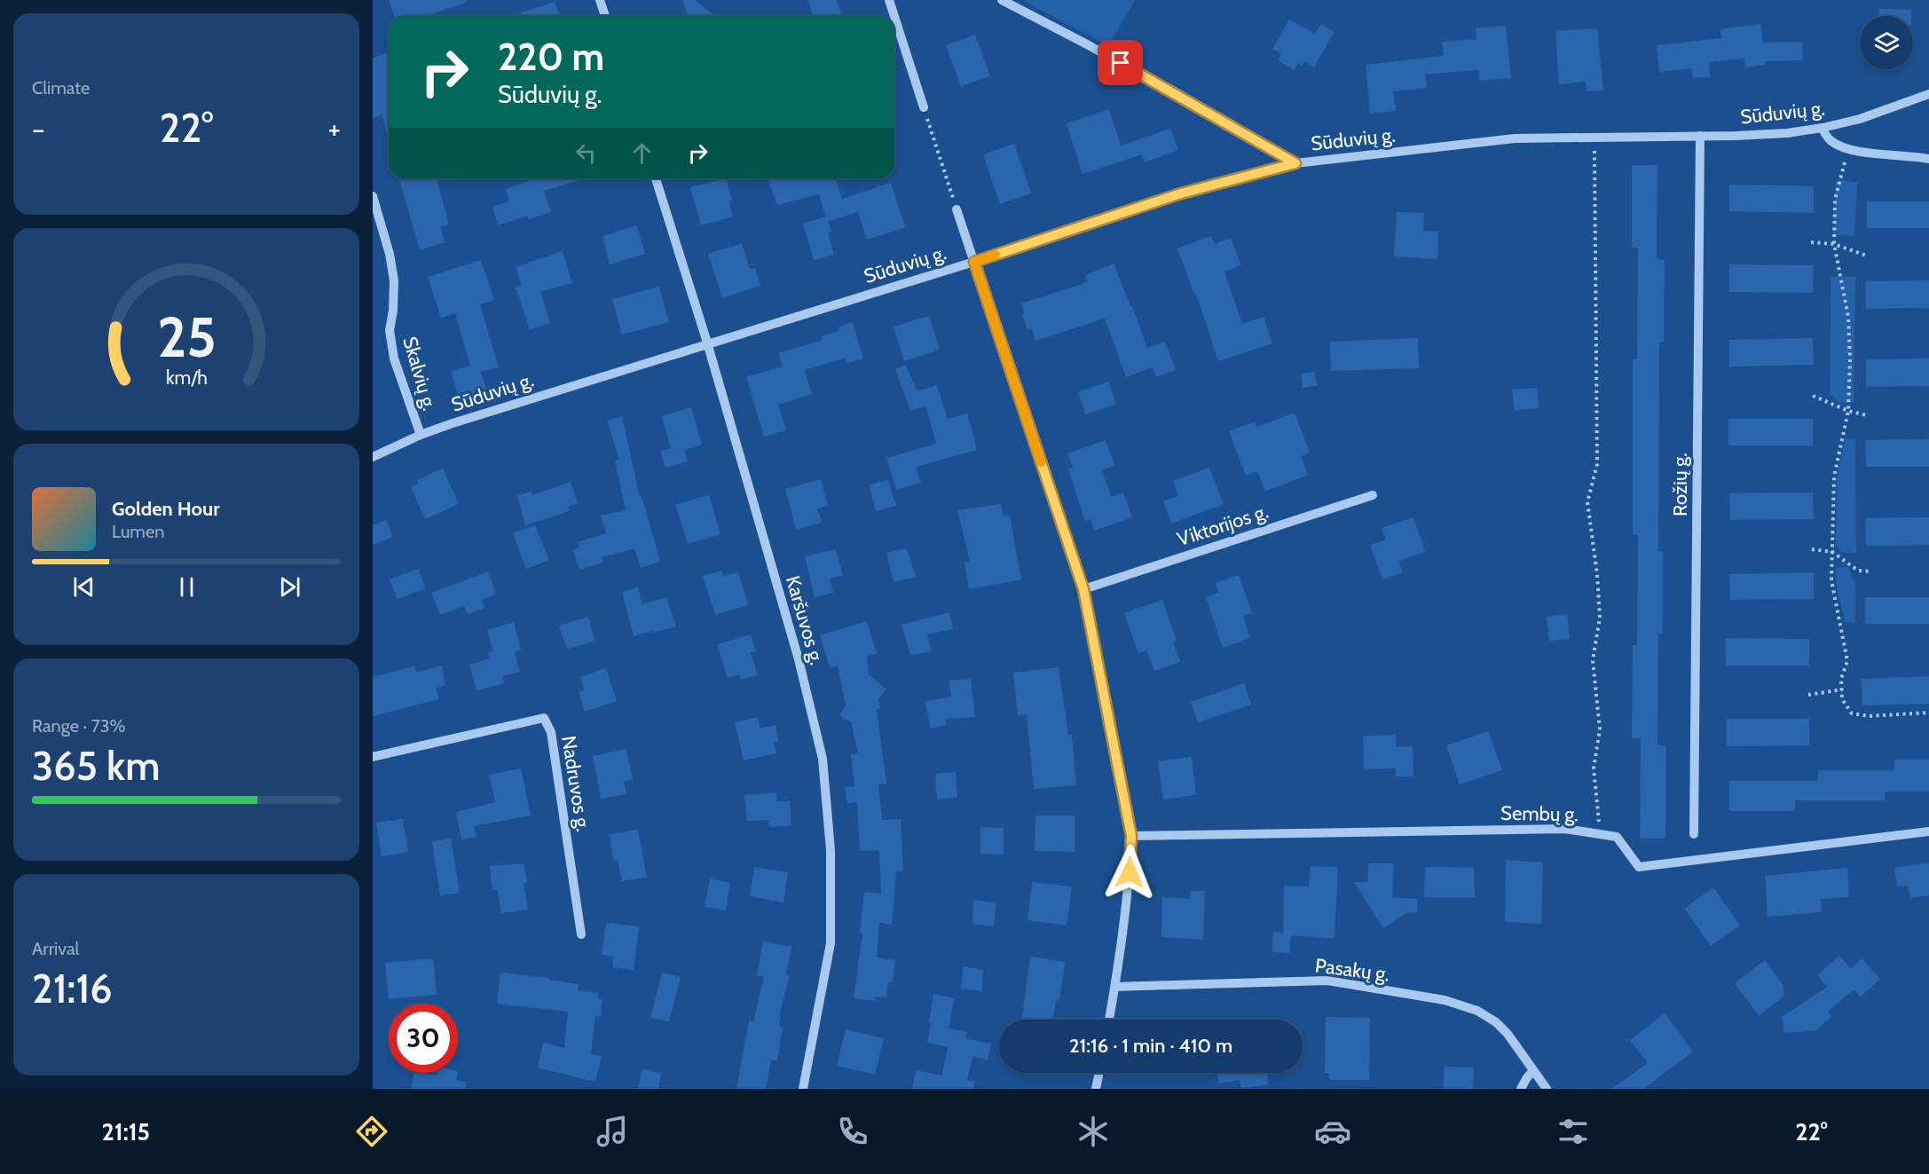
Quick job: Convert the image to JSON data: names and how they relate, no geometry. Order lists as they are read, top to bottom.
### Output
{
  "streets": {
    "street": [
      "Sūduvių g.",
      "Skalvių g.",
      "Rožių g.",
      "Viktorijos g.",
      "Karšuvos g.",
      "Nadruvos g.",
      "Sembų g.",
      "Pasakų g."
    ]
  },
  "crossings": [
    ["Sūduvių g.", "Skalvių g."],
    ["Sūduvių g.", "Rožių g."],
    ["Sūduvių g.", "Karšuvos g."]
  ],
  "page": {
    "tile": [
      "Climate",
      ["Range · 73%", "365 km"],
      ["Arrival", "21:16"]
    ],
    "turn": ["220 m", "Sūduvių g."],
    "heat": ["−", "22°", "+"],
    "song": ["Golden Hour", "Lumen"],
    "limit": "30",
    "trip": "21:16 · 1 min · 410 m",
    "tabs": ["21:15", "22°"],
    "gauge": ["25", "km/h"]
  }
}
